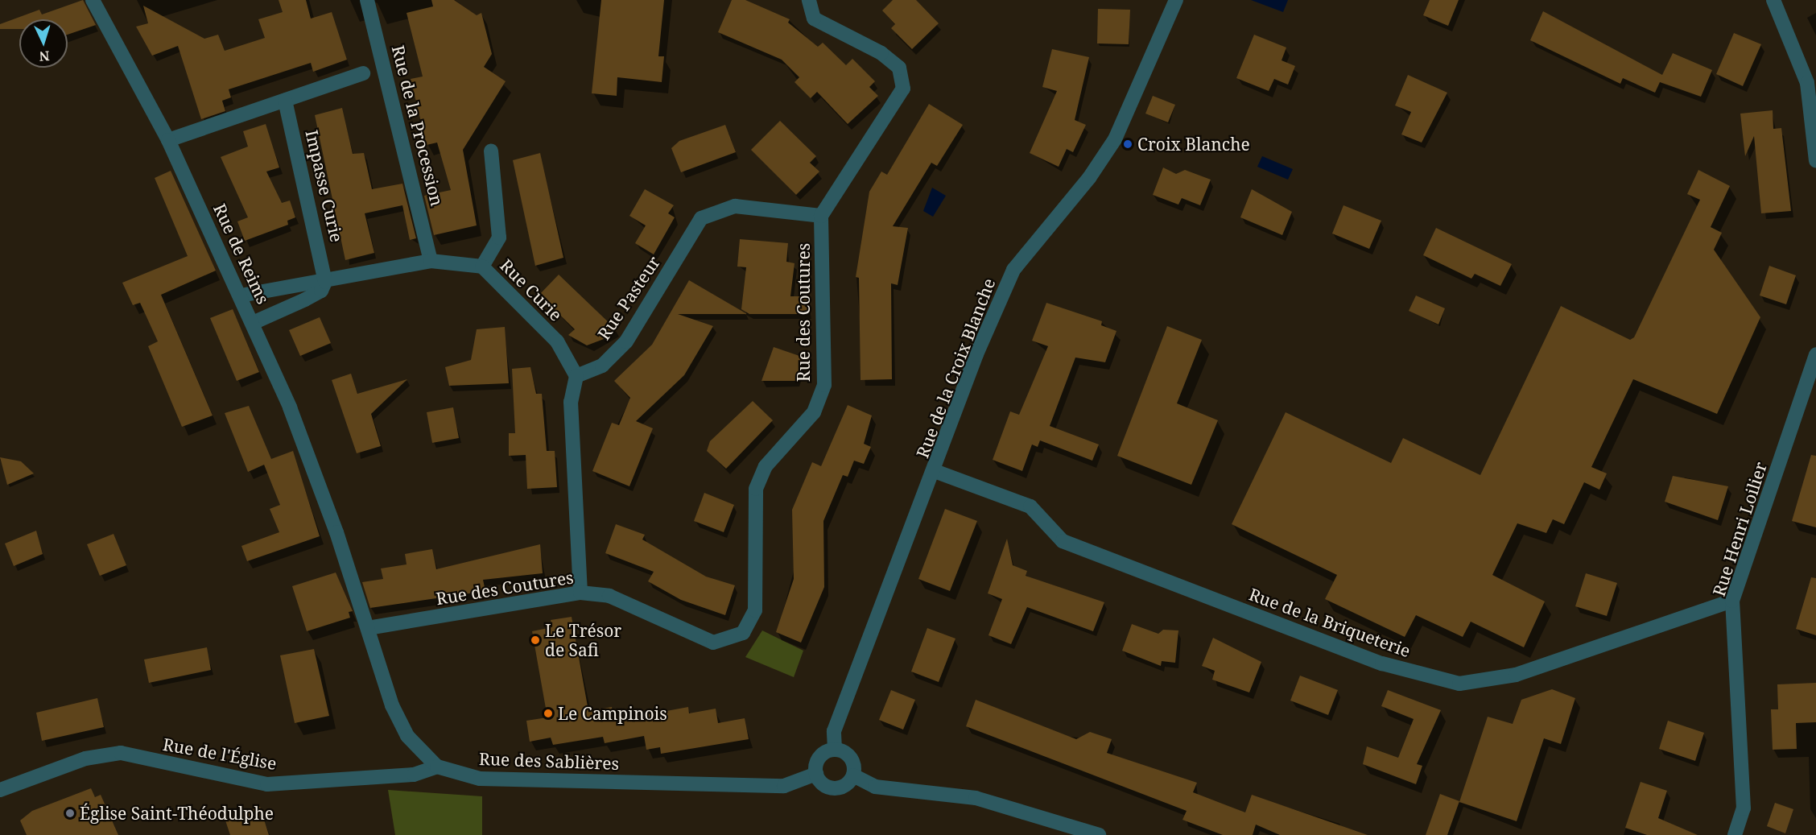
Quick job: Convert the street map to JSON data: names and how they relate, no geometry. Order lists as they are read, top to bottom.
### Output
{
  "streets": {
    "street": [
      "Rue de la Procession",
      "Impasse Curie",
      "Rue de Reims",
      "Rue Curie",
      "Rue Pasteur",
      "Rue des Coutures",
      "Rue de la Croix Blanche",
      "Rue Henri Loilier",
      "Rue de la Briqueterie",
      "Rue de l'Église",
      "Rue des Sablières"
    ]
  },
  "crossings": [
    ["Rue de la Procession", "Rue Curie"],
    ["Impasse Curie", "Rue Curie"],
    ["Rue de Reims", "Rue Curie"],
    ["Rue de Reims", "Rue des Coutures"],
    ["Rue Curie", "Rue Pasteur"],
    ["Rue Pasteur", "Rue des Coutures"],
    ["Rue de la Croix Blanche", "Rue de la Briqueterie"],
    ["Rue de la Croix Blanche", "Rue des Sablières"],
    ["Rue Henri Loilier", "Rue de la Briqueterie"],
    ["Rue de l'Église", "Rue des Sablières"]
  ],
  "places": [
    "Croix Blanche",
    "Le Trésor de Safi",
    "Le Campinois",
    "Église Saint-Théodulphe"
  ],
  "north": "bottom"
}
